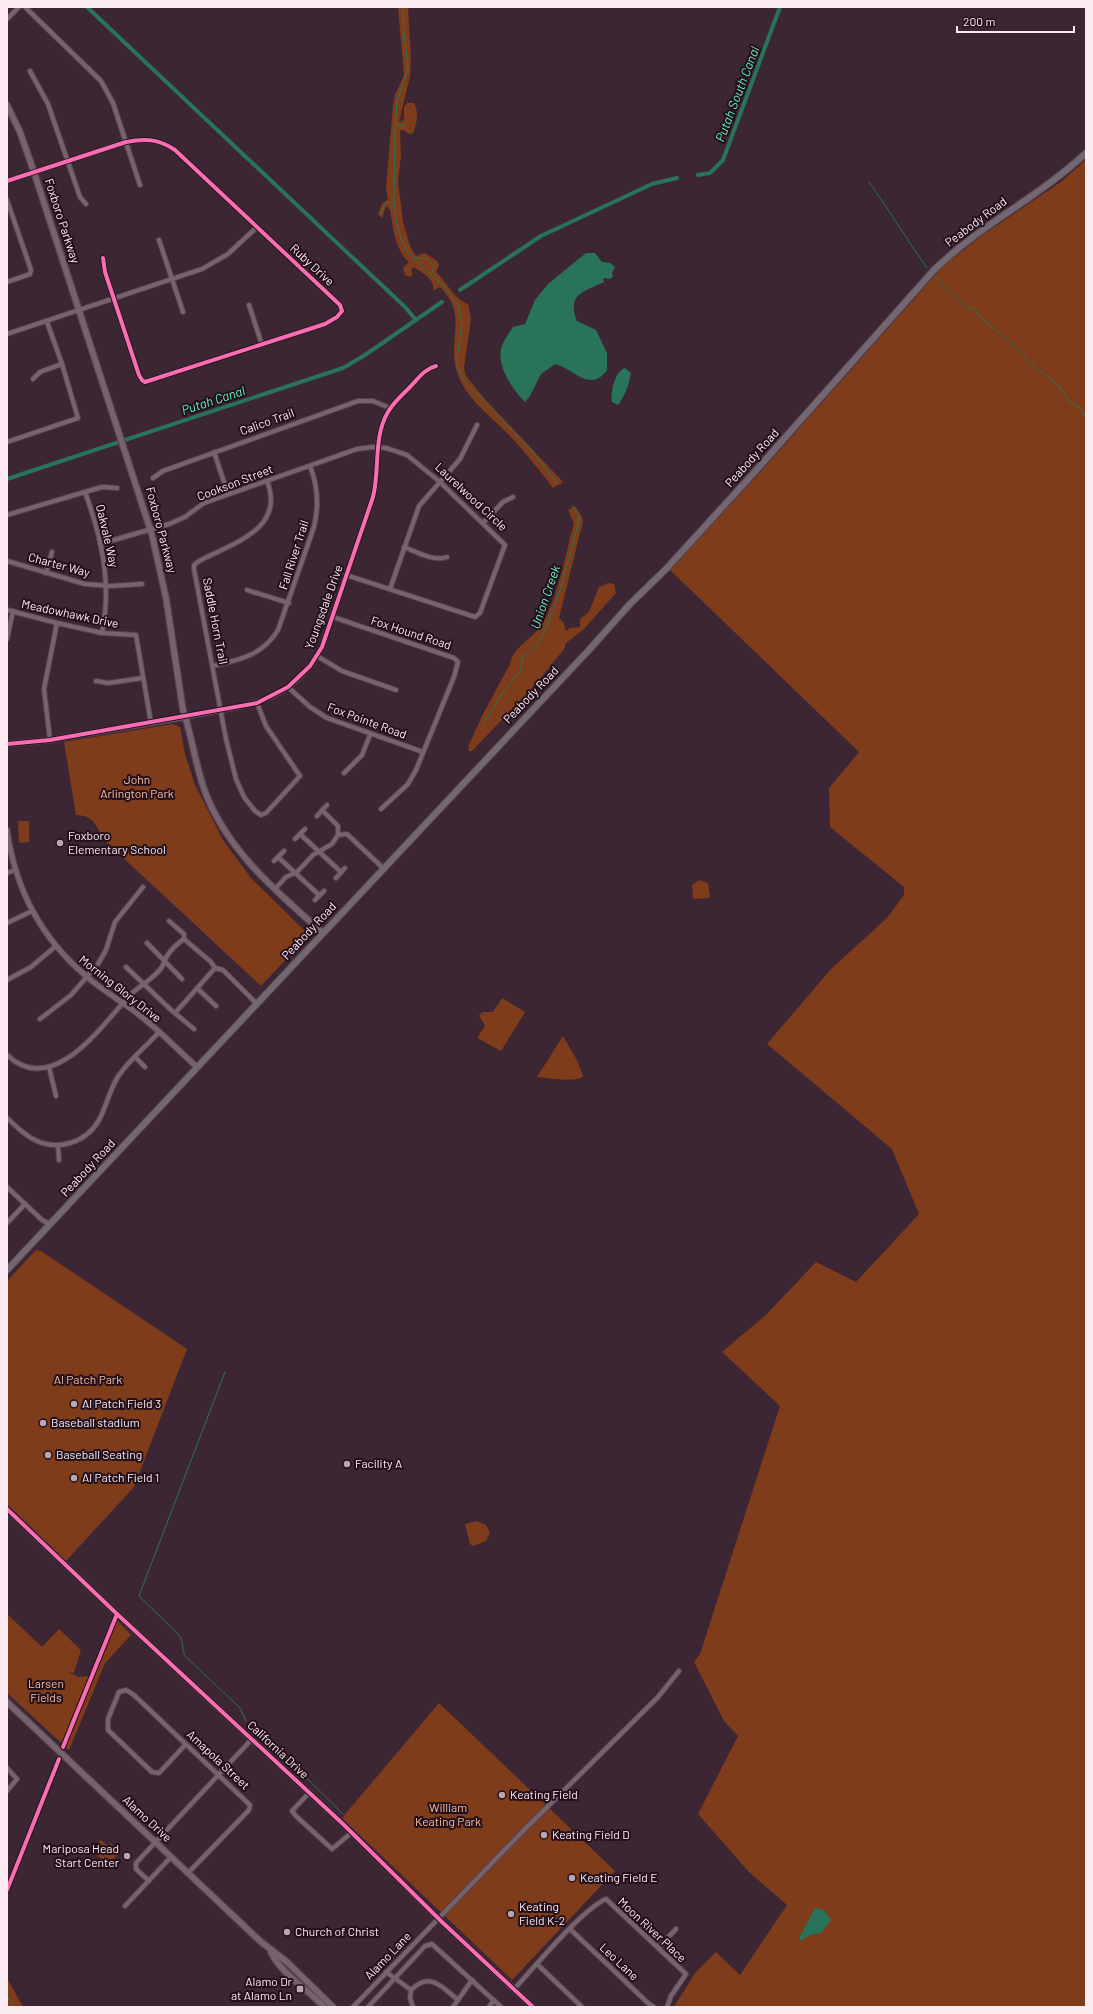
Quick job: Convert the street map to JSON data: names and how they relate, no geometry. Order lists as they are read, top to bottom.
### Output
{
  "streets": {
    "main road": ["Foxboro Parkway", "Peabody Road", "Alamo Drive"],
    "street": [
      "Ruby Drive",
      "Calico Trail",
      "Cookson Street",
      "Laurelwood Circle",
      "Oakvale Way",
      "Fall River Trail",
      "Charter Way",
      "Youngsdale Drive",
      "Meadowhawk Drive",
      "Saddle Horn Trail",
      "Fox Hound Road",
      "Fox Pointe Road",
      "Morning Glory Drive",
      "California Drive",
      "Amapola Street",
      "Moon River Place",
      "Alamo Lane",
      "Leo Lane"
    ]
  },
  "crossings": [
    ["Foxboro Parkway", "Peabody Road"],
    ["Foxboro Parkway", "Ruby Drive"],
    ["Foxboro Parkway", "Cookson Street"],
    ["Foxboro Parkway", "Youngsdale Drive"],
    ["Peabody Road", "Morning Glory Drive"],
    ["Calico Trail", "Youngsdale Drive"],
    ["Cookson Street", "Laurelwood Circle"],
    ["Cookson Street", "Oakvale Way"],
    ["Cookson Street", "Fall River Trail"],
    ["Cookson Street", "Youngsdale Drive"],
    ["Cookson Street", "Saddle Horn Trail"],
    ["Laurelwood Circle", "Youngsdale Drive"],
    ["Oakvale Way", "Charter Way"],
    ["Oakvale Way", "Meadowhawk Drive"],
    ["Fall River Trail", "Saddle Horn Trail"],
    ["Youngsdale Drive", "Meadowhawk Drive"],
    ["Youngsdale Drive", "Saddle Horn Trail"],
    ["Youngsdale Drive", "Fox Hound Road"],
    ["Youngsdale Drive", "Fox Pointe Road"],
    ["Fox Hound Road", "Fox Pointe Road"],
    ["California Drive", "Alamo Lane"],
    ["Amapola Street", "Alamo Drive"],
    ["Moon River Place", "Leo Lane"]
  ],
  "water": ["Putah South Canal", "Putah Canal", "Union Creek"],
  "parks": [
    "John Arlington Park",
    "Al Patch Park",
    "Larsen Fields",
    "William Keating Park"
  ],
  "places": {
    "other": [
      "Foxboro Elementary School",
      "Al Patch Field 3",
      "Baseball stadium",
      "Baseball Seating",
      "Facility A",
      "Al Patch Field 1",
      "Keating Field",
      "Keating Field D",
      "Mariposa Head Start Center",
      "Keating Field E",
      "Keating Field K-2",
      "Church of Christ"
    ],
    "transit": ["Alamo Dr at Alamo Ln"]
  },
  "scale_bar": "200 m"
}
